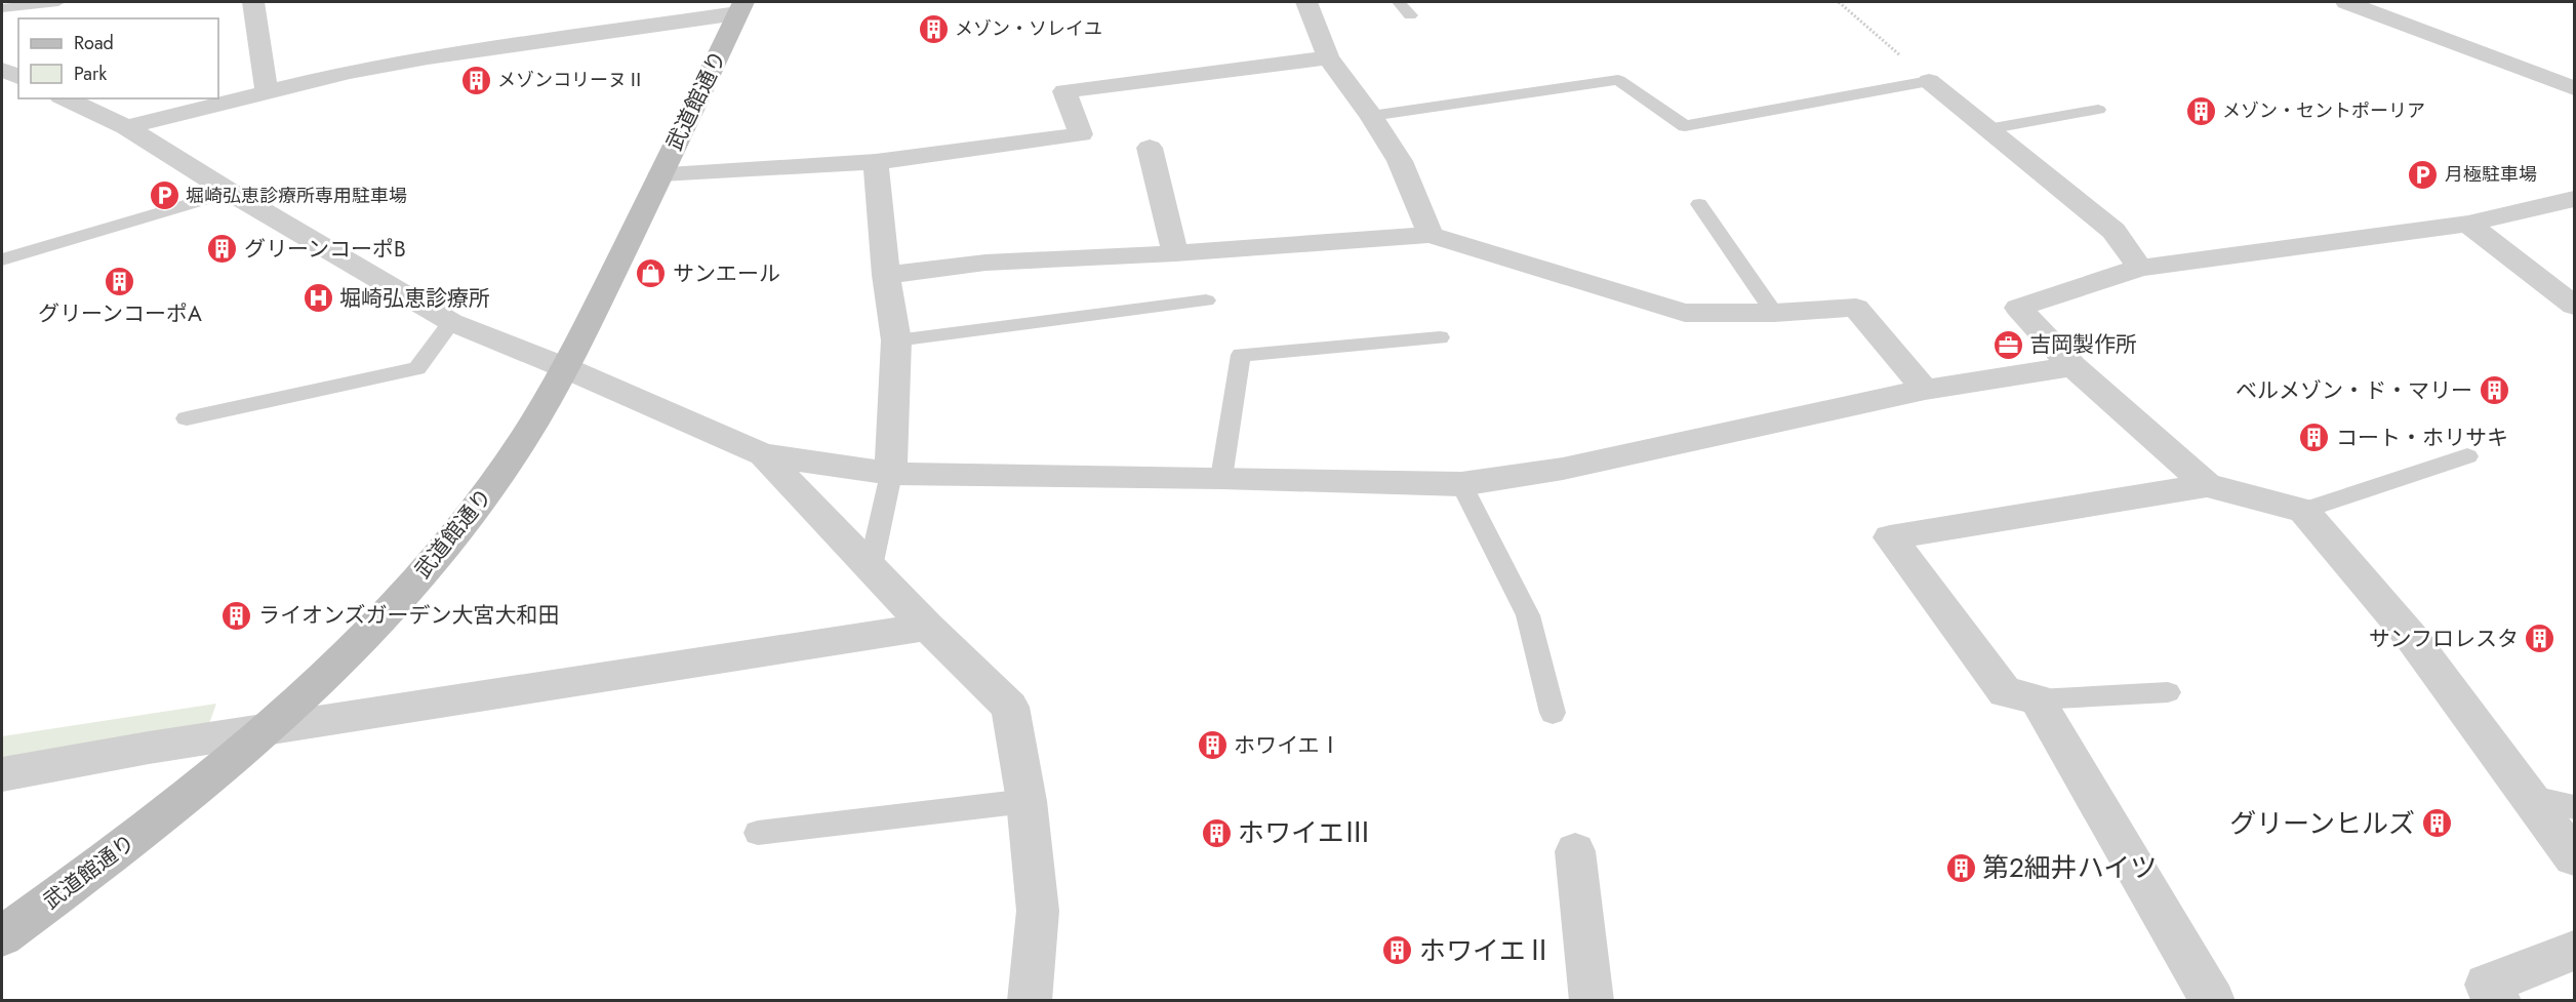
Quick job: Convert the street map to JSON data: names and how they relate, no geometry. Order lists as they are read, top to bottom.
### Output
{
  "streets": {
    "street": ["武道館通り"]
  },
  "places": {
    "building": [
      "メゾン・ソレイユ",
      "メゾンコリーヌⅡ",
      "メゾン・セントポーリア",
      "グリーンコーポB",
      "グリーンコーポA",
      "ベルメゾン・ド・マリー",
      "コート・ホリサキ",
      "ライオンズガーデン大宮大和田",
      "サンフロレスタ",
      "ホワイエⅠ",
      "グリーンヒルズ",
      "ホワイエⅢ",
      "第2細井ハイツ",
      "ホワイエⅡ"
    ],
    "parking": ["月極駐車場", "堀崎弘恵診療所専用駐車場"],
    "shop": ["サンエール"],
    "hospital": ["堀崎弘恵診療所"],
    "office": ["吉岡製作所"]
  },
  "legend": ["Road", "Park"]
}
